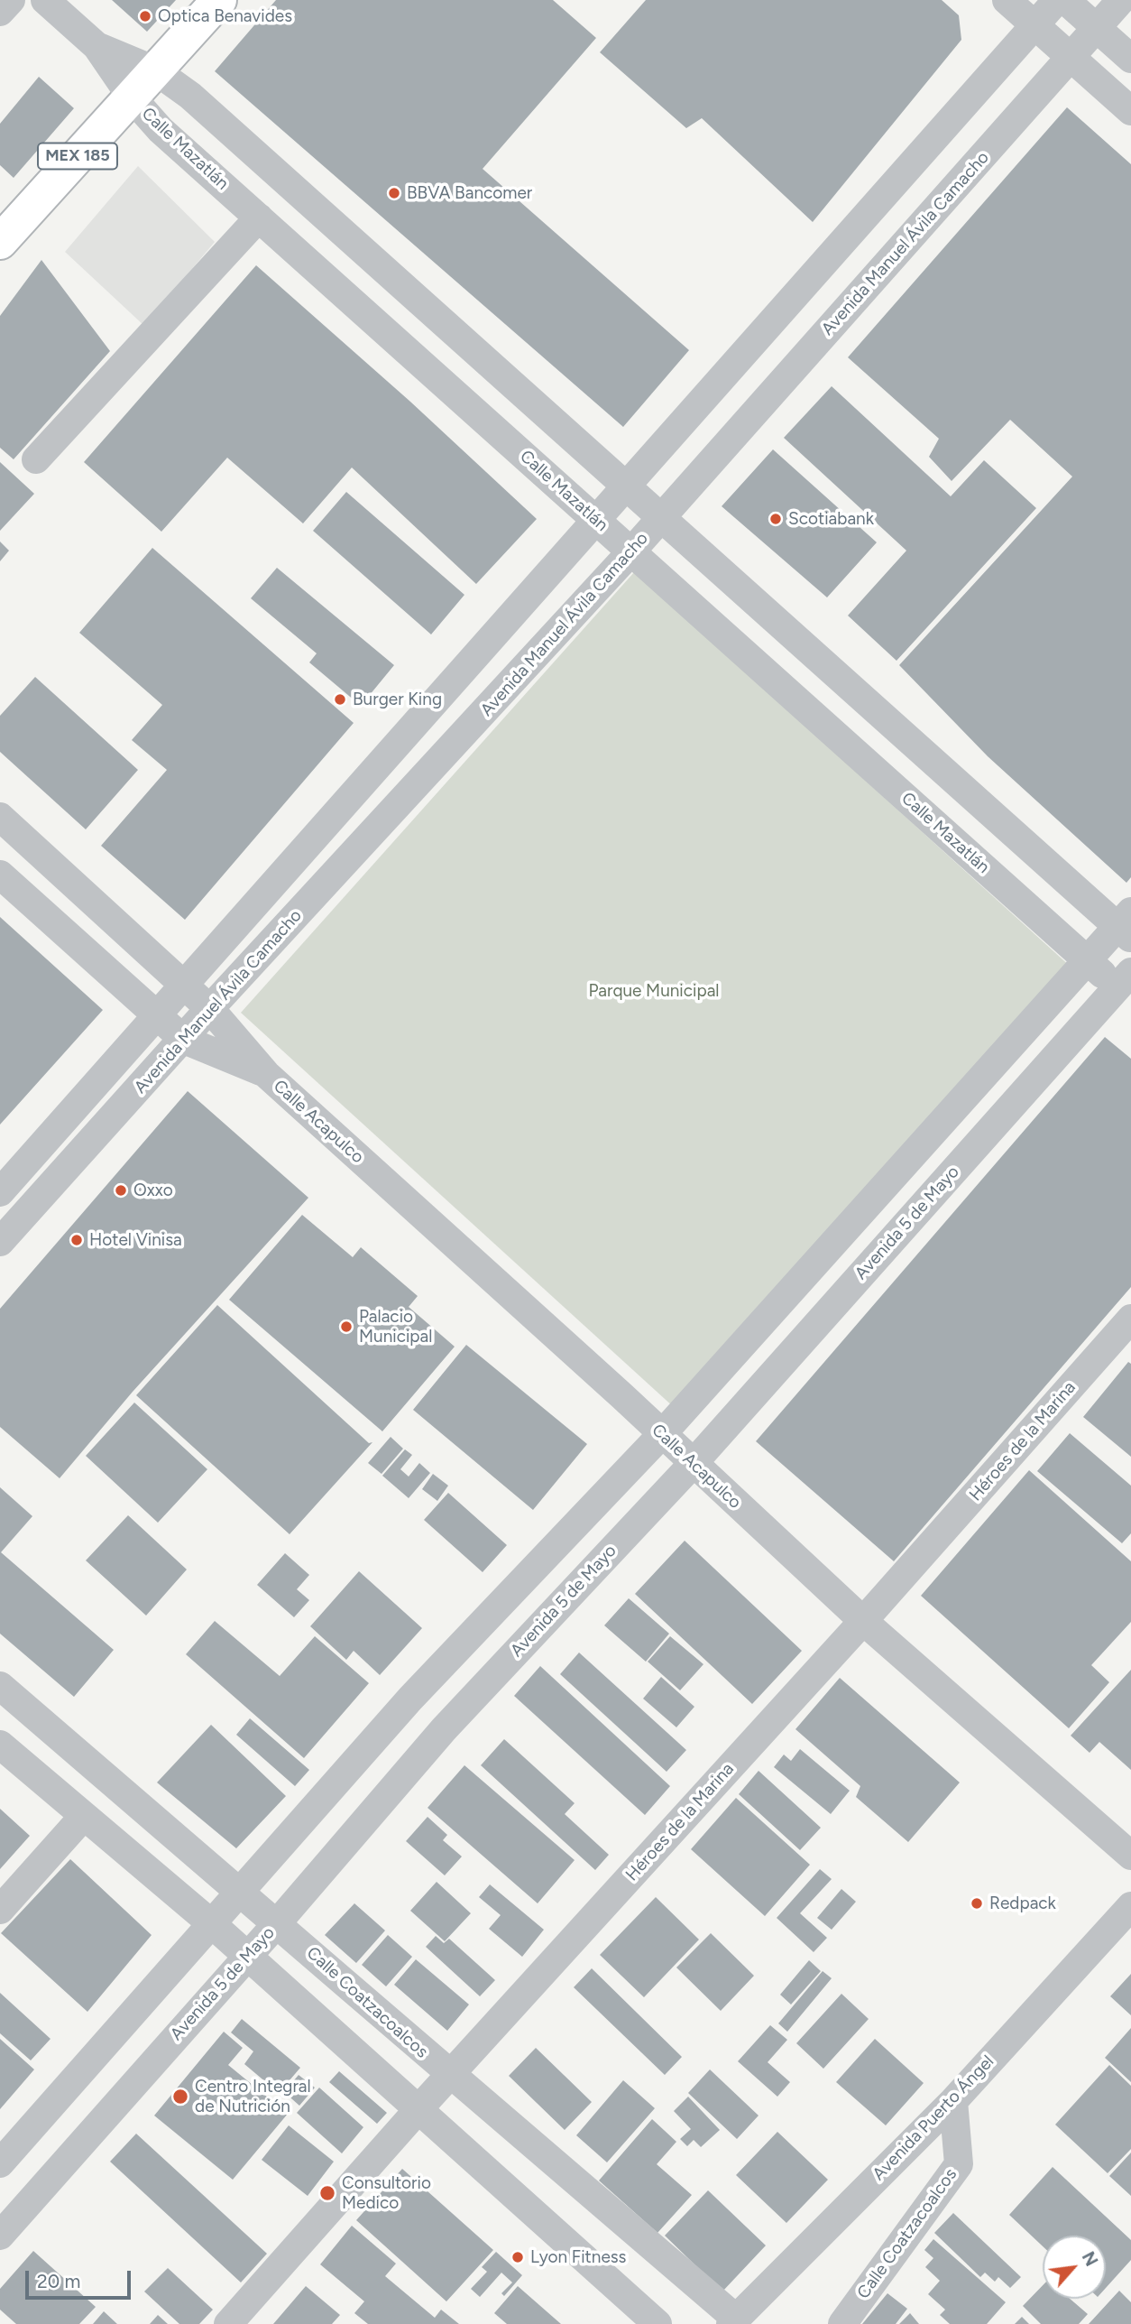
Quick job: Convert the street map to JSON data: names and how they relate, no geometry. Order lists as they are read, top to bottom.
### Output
{
  "streets": {
    "main road": ["MEX 185"],
    "street": [
      "Calle Mazatlán",
      "Avenida Manuel Ávila Camacho",
      "Calle Acapulco",
      "Avenida 5 de Mayo",
      "Héroes de la Marina",
      "Calle Coatzacoalcos",
      "Avenida Puerto Ángel"
    ]
  },
  "crossings": [
    ["Calle Mazatlán", "MEX 185"],
    ["Calle Mazatlán", "Avenida Manuel Ávila Camacho"],
    ["Calle Mazatlán", "Avenida 5 de Mayo"],
    ["Avenida Manuel Ávila Camacho", "Calle Acapulco"],
    ["Calle Acapulco", "Avenida 5 de Mayo"],
    ["Calle Acapulco", "Héroes de la Marina"],
    ["Avenida 5 de Mayo", "Calle Coatzacoalcos"],
    ["Héroes de la Marina", "Calle Coatzacoalcos"],
    ["Calle Coatzacoalcos", "Avenida Puerto Ángel"]
  ],
  "parks": ["Parque Municipal"],
  "places": [
    "Optica Benavides",
    "BBVA Bancomer",
    "Scotiabank",
    "Burger King",
    "Oxxo",
    "Hotel Vinisa",
    "Palacio Municipal",
    "Redpack",
    "Centro Integral de Nutrición",
    "Consultorio Medico",
    "Lyon Fitness"
  ],
  "scale_bar": "20 m",
  "north": "top right"
}
